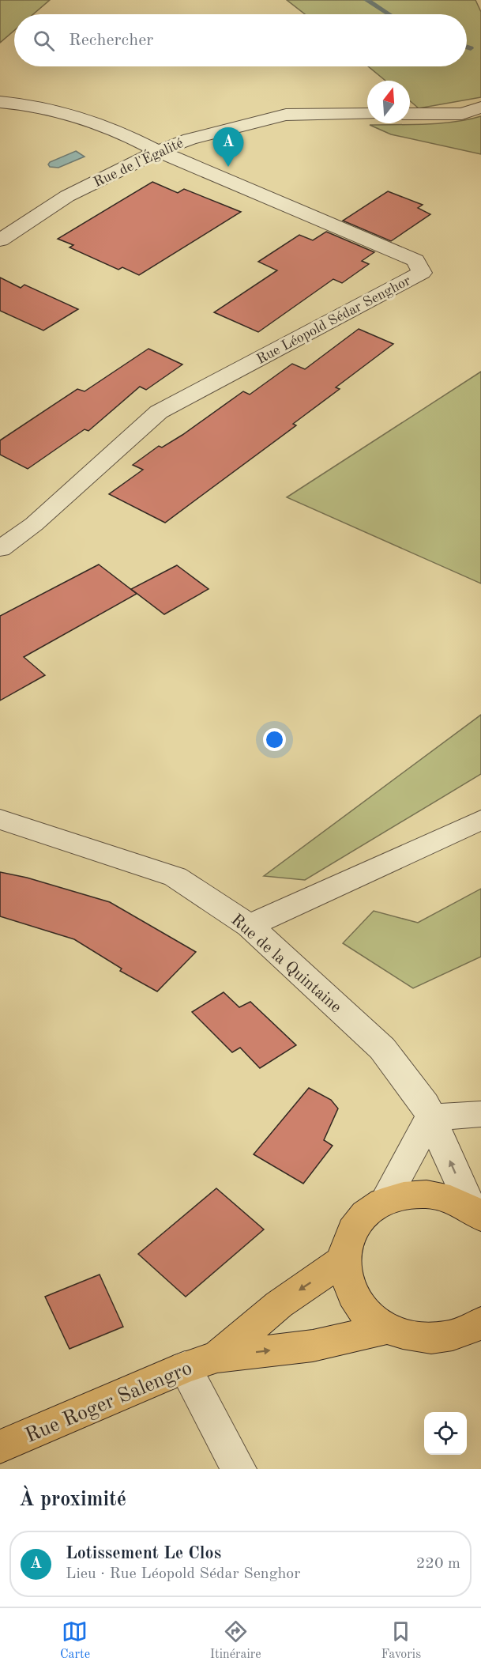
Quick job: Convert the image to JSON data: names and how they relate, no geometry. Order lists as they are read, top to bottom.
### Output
{
  "streets": {
    "main road": ["Rue Roger Salengro"],
    "street": ["Rue de l'Égalité", "Rue Léopold Sédar Senghor", "Rue de la Quintaine"]
  },
  "crossings": [
    ["Rue de l'Égalité", "Rue Léopold Sédar Senghor"]
  ],
  "north": "top",
  "page": {
    "search": "Rechercher",
    "pins": "A",
    "heading": "À proximité",
    "list": [
      {
        "mark": "A",
        "name": "Lotissement Le Clos",
        "note": "Lieu · Rue Léopold Sédar Senghor",
        "value": "220 m"
      }
    ],
    "nav": ["Carte", "Itinéraire", "Favoris"]
  }
}
